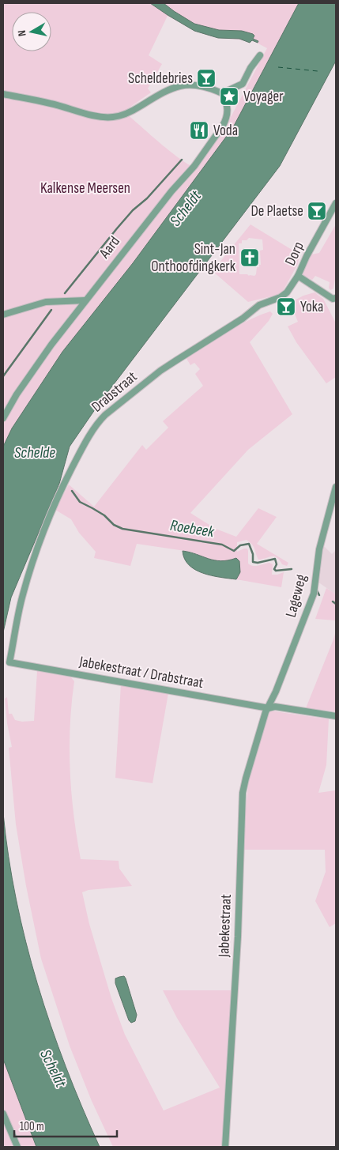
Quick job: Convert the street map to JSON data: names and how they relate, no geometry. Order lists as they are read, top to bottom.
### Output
{
  "streets": {
    "street": [
      "Aard",
      "Dorp",
      "Drabstraat",
      "Lageweg",
      "Jabekestraat / Drabstraat",
      "Jabekestraat"
    ]
  },
  "crossings": [
    ["Dorp", "Drabstraat"],
    ["Drabstraat", "Jabekestraat / Drabstraat"],
    ["Lageweg", "Jabekestraat / Drabstraat"],
    ["Lageweg", "Jabekestraat"],
    ["Jabekestraat / Drabstraat", "Jabekestraat"]
  ],
  "water": ["Scheldt", "Schelde", "Roebeek"],
  "parks": ["Kalkense Meersen"],
  "places": {
    "bar": ["Scheldebries", "De Plaetse", "Yoka"],
    "place": ["Voyager"],
    "restaurant": ["Voda"],
    "church": ["Sint-Jan Onthoofdingkerk"]
  },
  "scale_bar": "100 m",
  "north": "left"
}
